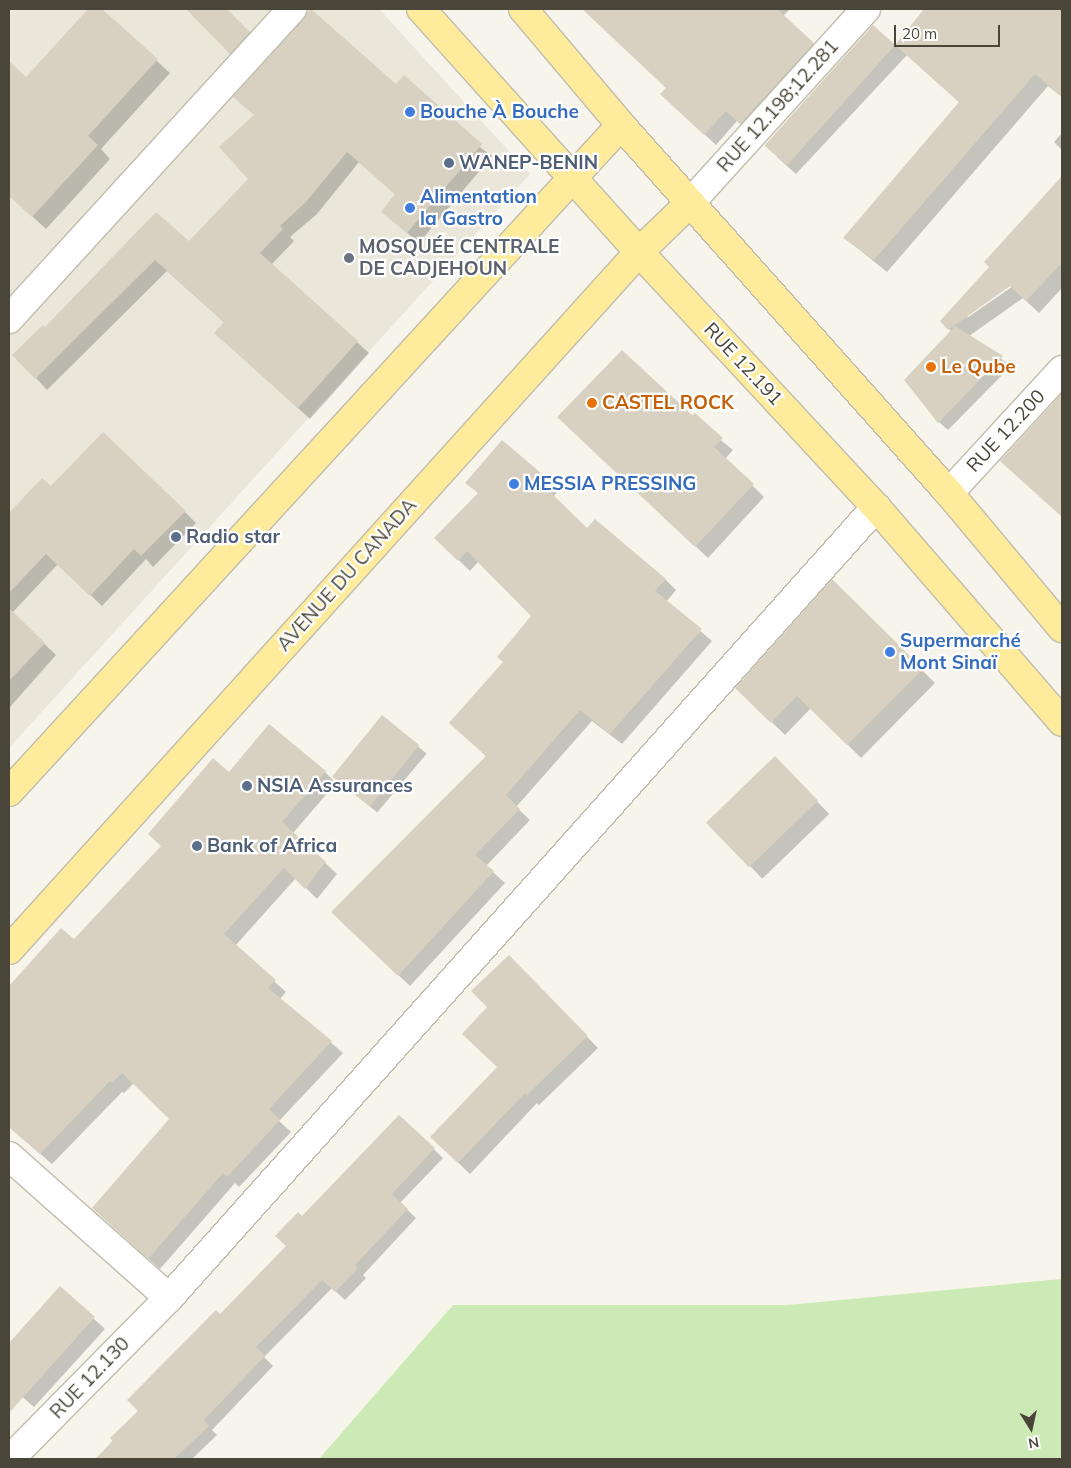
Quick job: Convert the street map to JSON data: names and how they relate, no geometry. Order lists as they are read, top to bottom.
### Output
{
  "streets": {
    "main road": ["RUE 12.191", "AVENUE DU CANADA"],
    "street": ["RUE 12.198;12.281", "RUE 12.200", "RUE 12.130"]
  },
  "crossings": [
    ["RUE 12.198;12.281", "AVENUE DU CANADA"],
    ["RUE 12.191", "AVENUE DU CANADA"],
    ["RUE 12.191", "RUE 12.130"]
  ],
  "places": [
    "Bouche À Bouche",
    "WANEP-BENIN",
    "Alimentation la Gastro",
    "MOSQUÉE CENTRALE DE CADJEHOUN",
    "Le Qube",
    "CASTEL ROCK",
    "MESSIA PRESSING",
    "Radio star",
    "Supermarché Mont Sinaï",
    "NSIA Assurances",
    "Bank of Africa"
  ],
  "scale_bar": "20 m",
  "north": "bottom"
}
